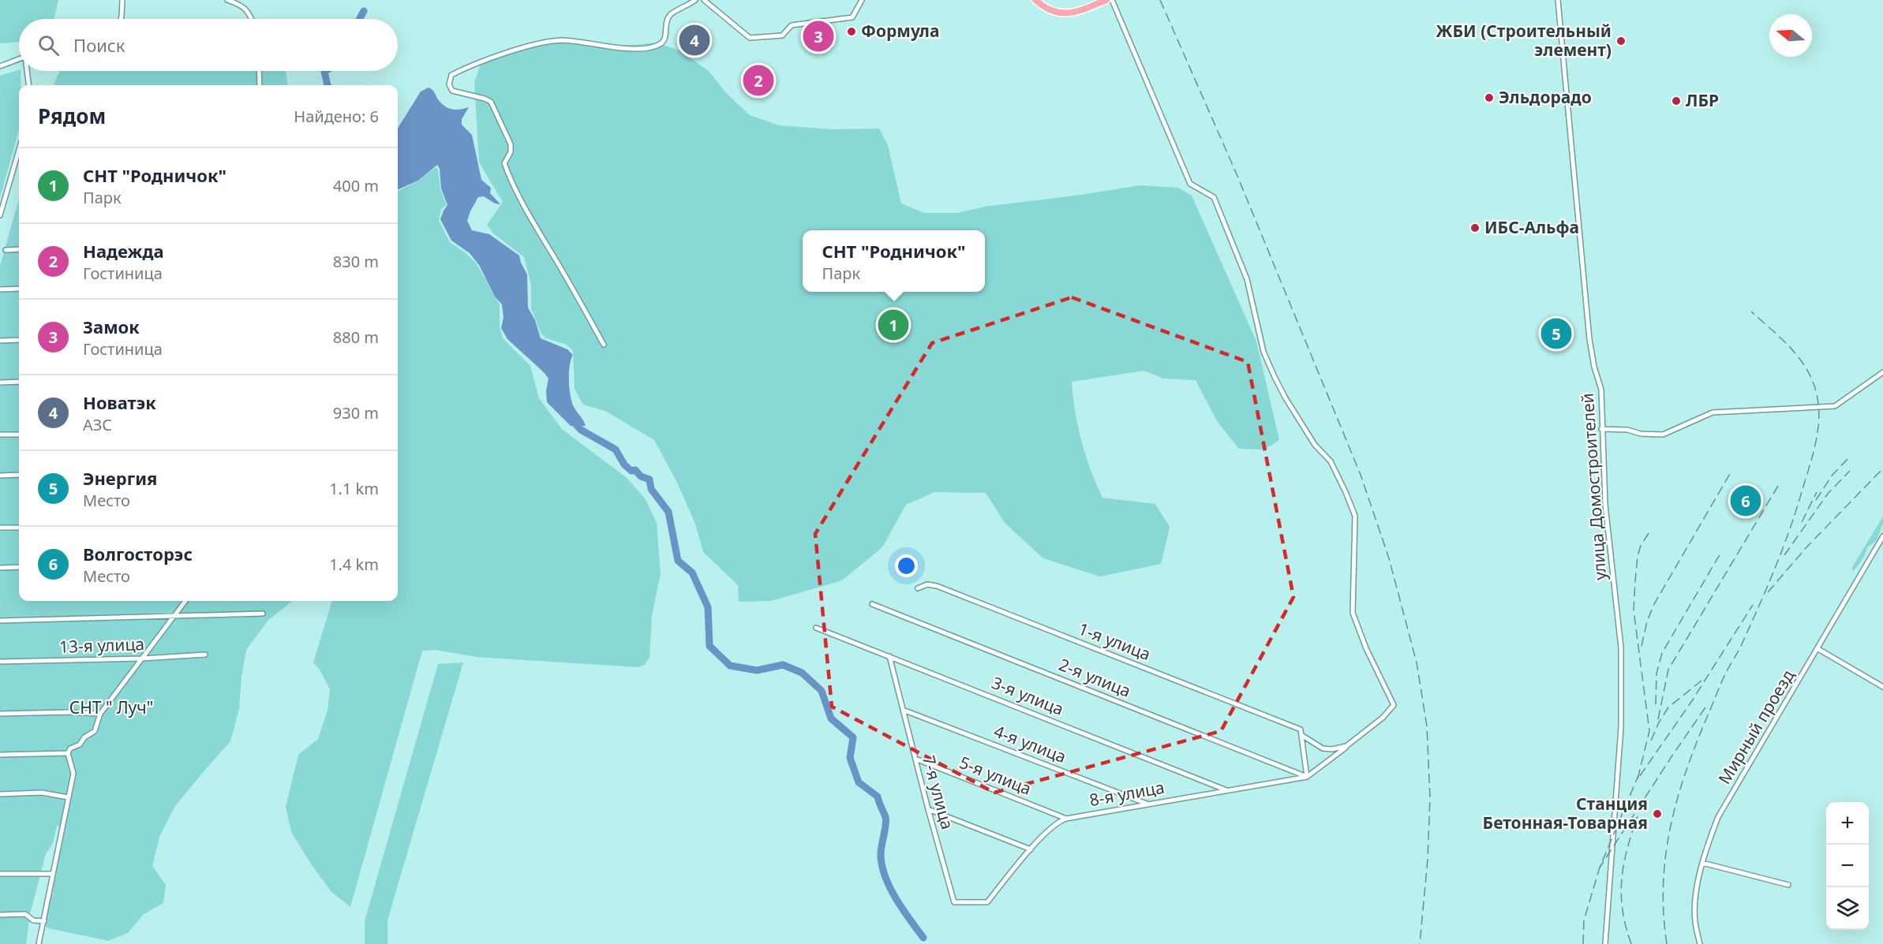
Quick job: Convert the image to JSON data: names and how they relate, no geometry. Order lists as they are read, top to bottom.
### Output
{
  "streets": {
    "street": [
      "улица Домостроителей",
      "1-я улица",
      "13-я улица",
      "2-я улица",
      "3-я улица",
      "Мирный проезд",
      "4-я улица",
      "5-я улица",
      "7-я улица",
      "8-я улица"
    ]
  },
  "crossings": [
    ["2-я улица", "8-я улица"],
    ["3-я улица", "7-я улица"],
    ["3-я улица", "8-я улица"],
    ["4-я улица", "7-я улица"],
    ["4-я улица", "8-я улица"],
    ["5-я улица", "7-я улица"],
    ["5-я улица", "8-я улица"],
    ["7-я улица", "8-я улица"]
  ],
  "parks": ["СНТ \" Луч\""],
  "places": [
    "Формула",
    "ЖБИ (Строительный элемент)",
    "Эльдорадо",
    "ЛБР",
    "ИБС-Альфа",
    "Станция Бетонная-Товарная"
  ],
  "north": "left",
  "page": {
    "pins": [
      "3",
      "4",
      "2",
      "1",
      "5",
      "6"
    ],
    "search": "Поиск",
    "heading": ["Рядом", "Найдено: 6"],
    "list": [
      {
        "mark": "1",
        "name": "СНТ \"Родничок\"",
        "note": "Парк",
        "value": "400 m"
      },
      {
        "mark": "2",
        "name": "Надежда",
        "note": "Гостиница",
        "value": "830 m"
      },
      {
        "mark": "3",
        "name": "Замок",
        "note": "Гостиница",
        "value": "880 m"
      },
      {
        "mark": "4",
        "name": "Новатэк",
        "note": "АЗС",
        "value": "930 m"
      },
      {
        "mark": "5",
        "name": "Энергия",
        "note": "Место",
        "value": "1.1 km"
      },
      {
        "mark": "6",
        "name": "Волгосторэс",
        "note": "Место",
        "value": "1.4 km"
      }
    ],
    "popup": ["СНТ \"Родничок\"", "Парк"],
    "map_buttons": ["+", "−"]
  }
}
